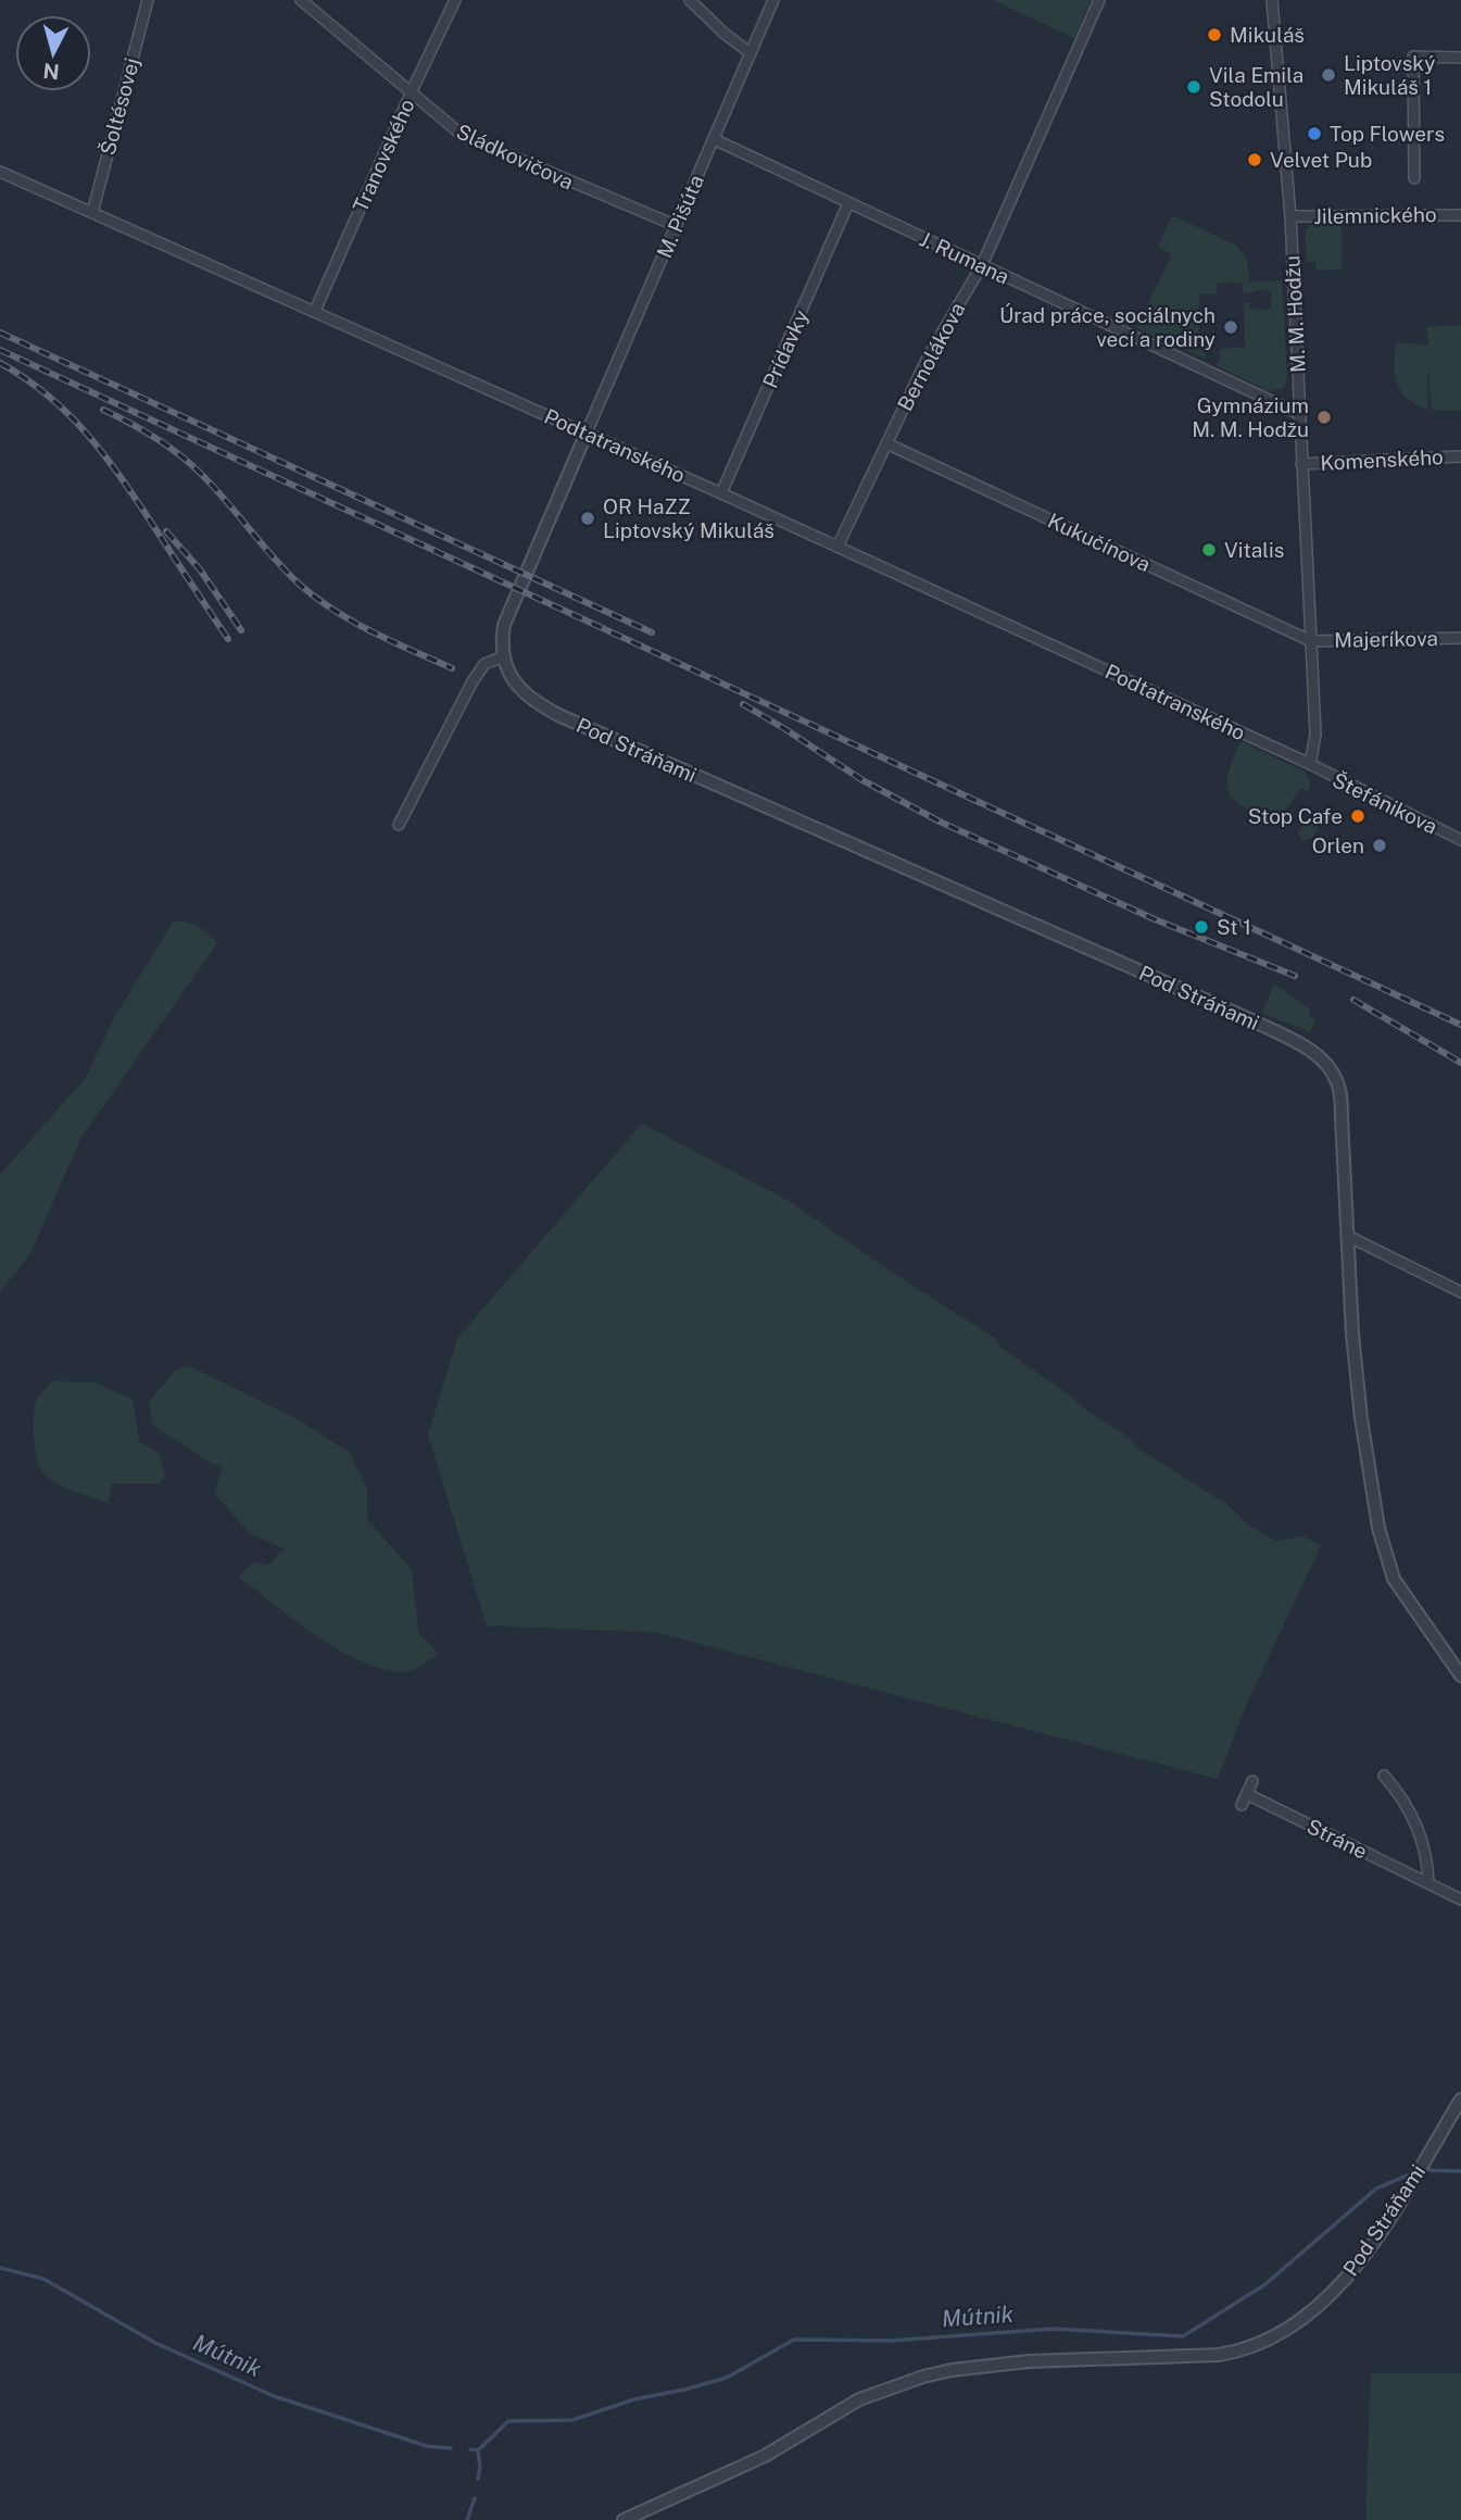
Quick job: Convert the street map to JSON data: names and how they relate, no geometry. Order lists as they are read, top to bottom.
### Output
{
  "streets": {
    "street": [
      "Šoltésovej",
      "Tranovského",
      "Sládkovičova",
      "Jilemnického",
      "M. Pišúta",
      "J. Rumana",
      "M. M. Hodžu",
      "Prídavky",
      "Bernolákova",
      "Podtatranského",
      "Komenského",
      "Kukučínova",
      "Majeríkova",
      "Pod Stráňami",
      "Štefánikova",
      "Stráne"
    ]
  },
  "crossings": [
    ["Šoltésovej", "Podtatranského"],
    ["Tranovského", "Sládkovičova"],
    ["Tranovského", "Podtatranského"],
    ["Sládkovičova", "M. Pišúta"],
    ["Jilemnického", "M. M. Hodžu"],
    ["M. Pišúta", "J. Rumana"],
    ["M. Pišúta", "Podtatranského"],
    ["J. Rumana", "M. M. Hodžu"],
    ["J. Rumana", "Prídavky"],
    ["J. Rumana", "Bernolákova"],
    ["M. M. Hodžu", "Podtatranského"],
    ["M. M. Hodžu", "Komenského"],
    ["M. M. Hodžu", "Kukučínova"],
    ["M. M. Hodžu", "Majeríkova"],
    ["M. M. Hodžu", "Štefánikova"],
    ["Prídavky", "Podtatranského"],
    ["Bernolákova", "Podtatranského"],
    ["Bernolákova", "Kukučínova"],
    ["Podtatranského", "Štefánikova"],
    ["Kukučínova", "Majeríkova"]
  ],
  "water": ["Mútnik"],
  "places": [
    "Mikuláš",
    "Liptovský Mikuláš 1",
    "Vila Emila Stodolu",
    "Top Flowers",
    "Velvet Pub",
    "Úrad práce, sociálnych vecí a rodiny",
    "Gymnázium M. M. Hodžu",
    "OR HaZZ Liptovský Mikuláš",
    "Vitalis",
    "Stop Cafe",
    "Orlen",
    "St 1"
  ],
  "north": "bottom"
}
